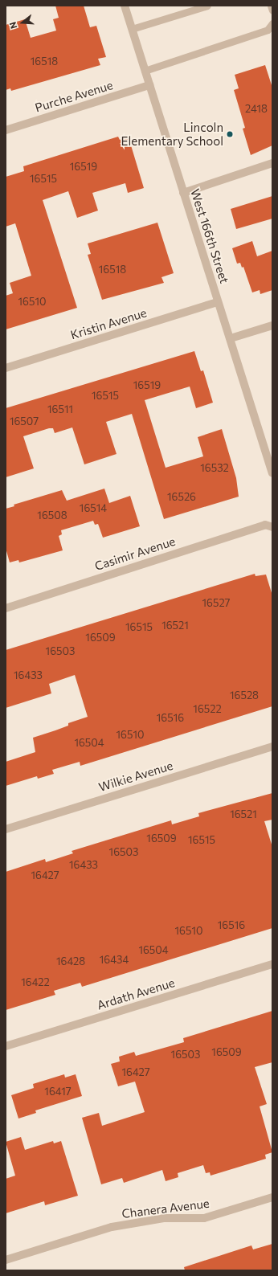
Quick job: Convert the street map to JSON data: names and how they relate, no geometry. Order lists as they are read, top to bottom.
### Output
{
  "streets": {
    "street": [
      "Purche Avenue",
      "West 166th Street",
      "Kristin Avenue",
      "Casimir Avenue",
      "Wilkie Avenue",
      "Ardath Avenue",
      "Chanera Avenue"
    ]
  },
  "crossings": [
    ["Purche Avenue", "West 166th Street"],
    ["West 166th Street", "Kristin Avenue"]
  ],
  "places": ["Lincoln Elementary School"],
  "house_numbers": [
    "16518",
    "2418",
    "16519",
    "16515",
    "16518",
    "16510",
    "16519",
    "16515",
    "16511",
    "16507",
    "16532",
    "16526",
    "16514",
    "16508",
    "16527",
    "16521",
    "16515",
    "16509",
    "16503",
    "16433",
    "16528",
    "16522",
    "16516",
    "16510",
    "16504",
    "16521",
    "16509",
    "16515",
    "16503",
    "16433",
    "16427",
    "16516",
    "16510",
    "16504",
    "16434",
    "16428",
    "16422",
    "16509",
    "16503",
    "16427",
    "16417"
  ],
  "north": "left"
}
